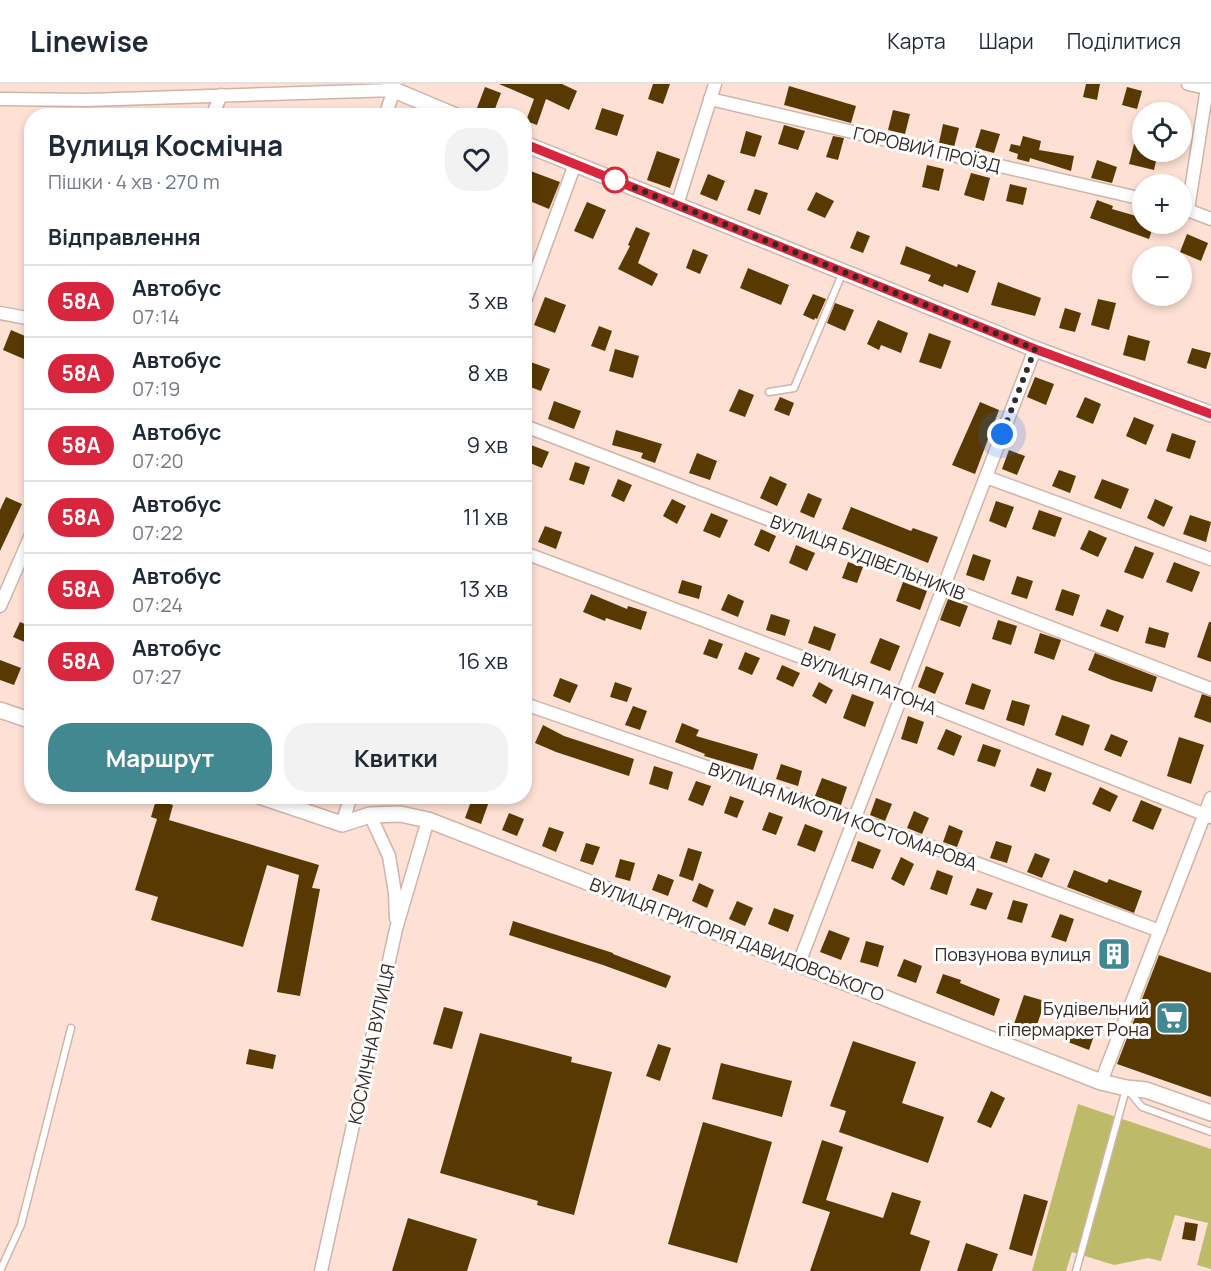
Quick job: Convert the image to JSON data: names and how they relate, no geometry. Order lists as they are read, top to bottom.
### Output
{
  "streets": {
    "street": [
      "ГОРОВИЙ ПРОЇЗД",
      "ВУЛИЦЯ БУДІВЕЛЬНИКІВ",
      "ВУЛИЦЯ ПАТОНА",
      "ВУЛИЦЯ МИКОЛИ КОСТОМАРОВА",
      "ВУЛИЦЯ ГРИГОРІЯ ДАВИДОВСЬКОГО",
      "КОСМІЧНА ВУЛИЦЯ"
    ]
  },
  "crossings": [
    ["ВУЛИЦЯ ГРИГОРІЯ ДАВИДОВСЬКОГО", "КОСМІЧНА ВУЛИЦЯ"]
  ],
  "places": {
    "building": ["Повзунова вулиця"],
    "supermarket": ["Будівельний гіпермаркет Рона"]
  },
  "lines": ["bus line 58А"],
  "page": {
    "header": "Linewise",
    "nav": ["Карта", "Шари", "Поділитися"],
    "map_buttons": ["+", "−"],
    "heading": [
      ["Вулиця Космічна", "Пішки · 4 хв · 270 m"],
      "Відправлення"
    ],
    "list": [
      {
        "mark": "58А",
        "name": "Автобус",
        "note": "07:14",
        "value": "3 хв"
      },
      {
        "mark": "58А",
        "name": "Автобус",
        "note": "07:19",
        "value": "8 хв"
      },
      {
        "mark": "58А",
        "name": "Автобус",
        "note": "07:20",
        "value": "9 хв"
      },
      {
        "mark": "58А",
        "name": "Автобус",
        "note": "07:22",
        "value": "11 хв"
      },
      {
        "mark": "58А",
        "name": "Автобус",
        "note": "07:24",
        "value": "13 хв"
      },
      {
        "mark": "58А",
        "name": "Автобус",
        "note": "07:27",
        "value": "16 хв"
      }
    ],
    "buttons": ["Маршрут", "Квитки"]
  }
}
